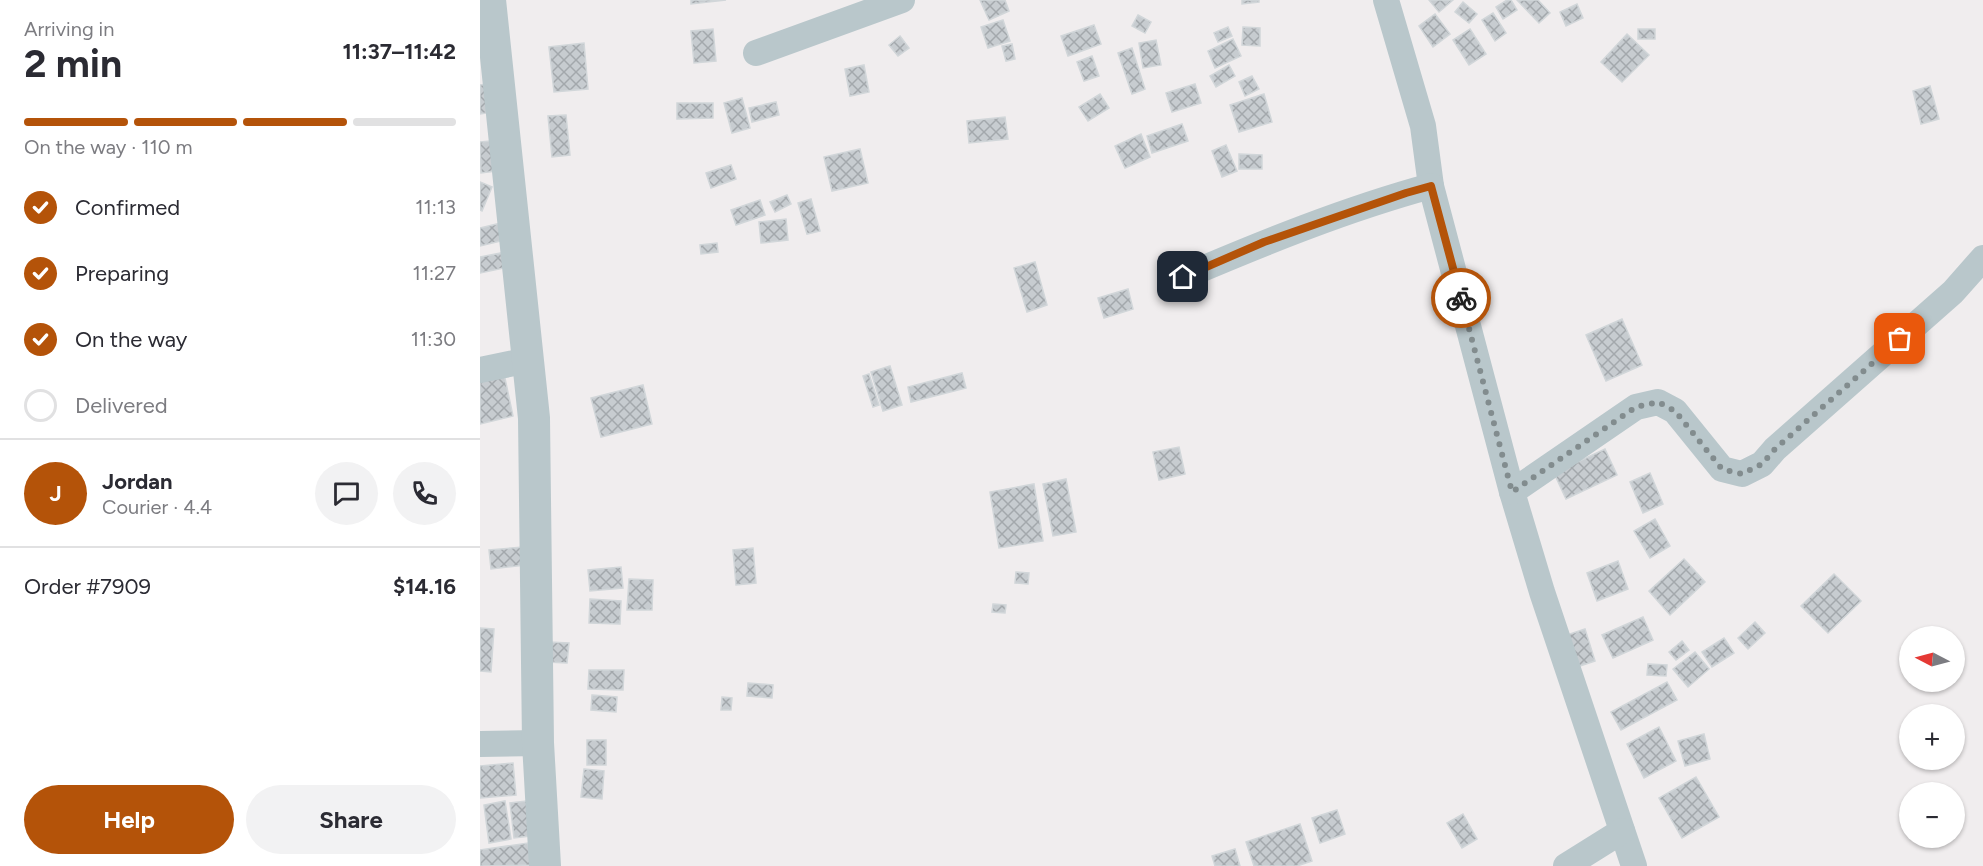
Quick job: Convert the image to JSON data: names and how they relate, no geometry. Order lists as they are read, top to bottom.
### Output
{
  "north": "left",
  "page": {
    "heading": ["2 min", "Arriving in", "11:37–11:42"],
    "panel": [
      "Jordan",
      "Courier · 4.4",
      "Order #7909",
      "$14.16"
    ],
    "bar": "On the way · 110 m",
    "list": [
      ["Confirmed", "11:13"],
      ["Preparing", "11:27"],
      ["On the way", "11:30"],
      "Delivered"
    ],
    "round": "J",
    "map_buttons": ["+", "−"],
    "buttons": ["Help", "Share"]
  }
}
